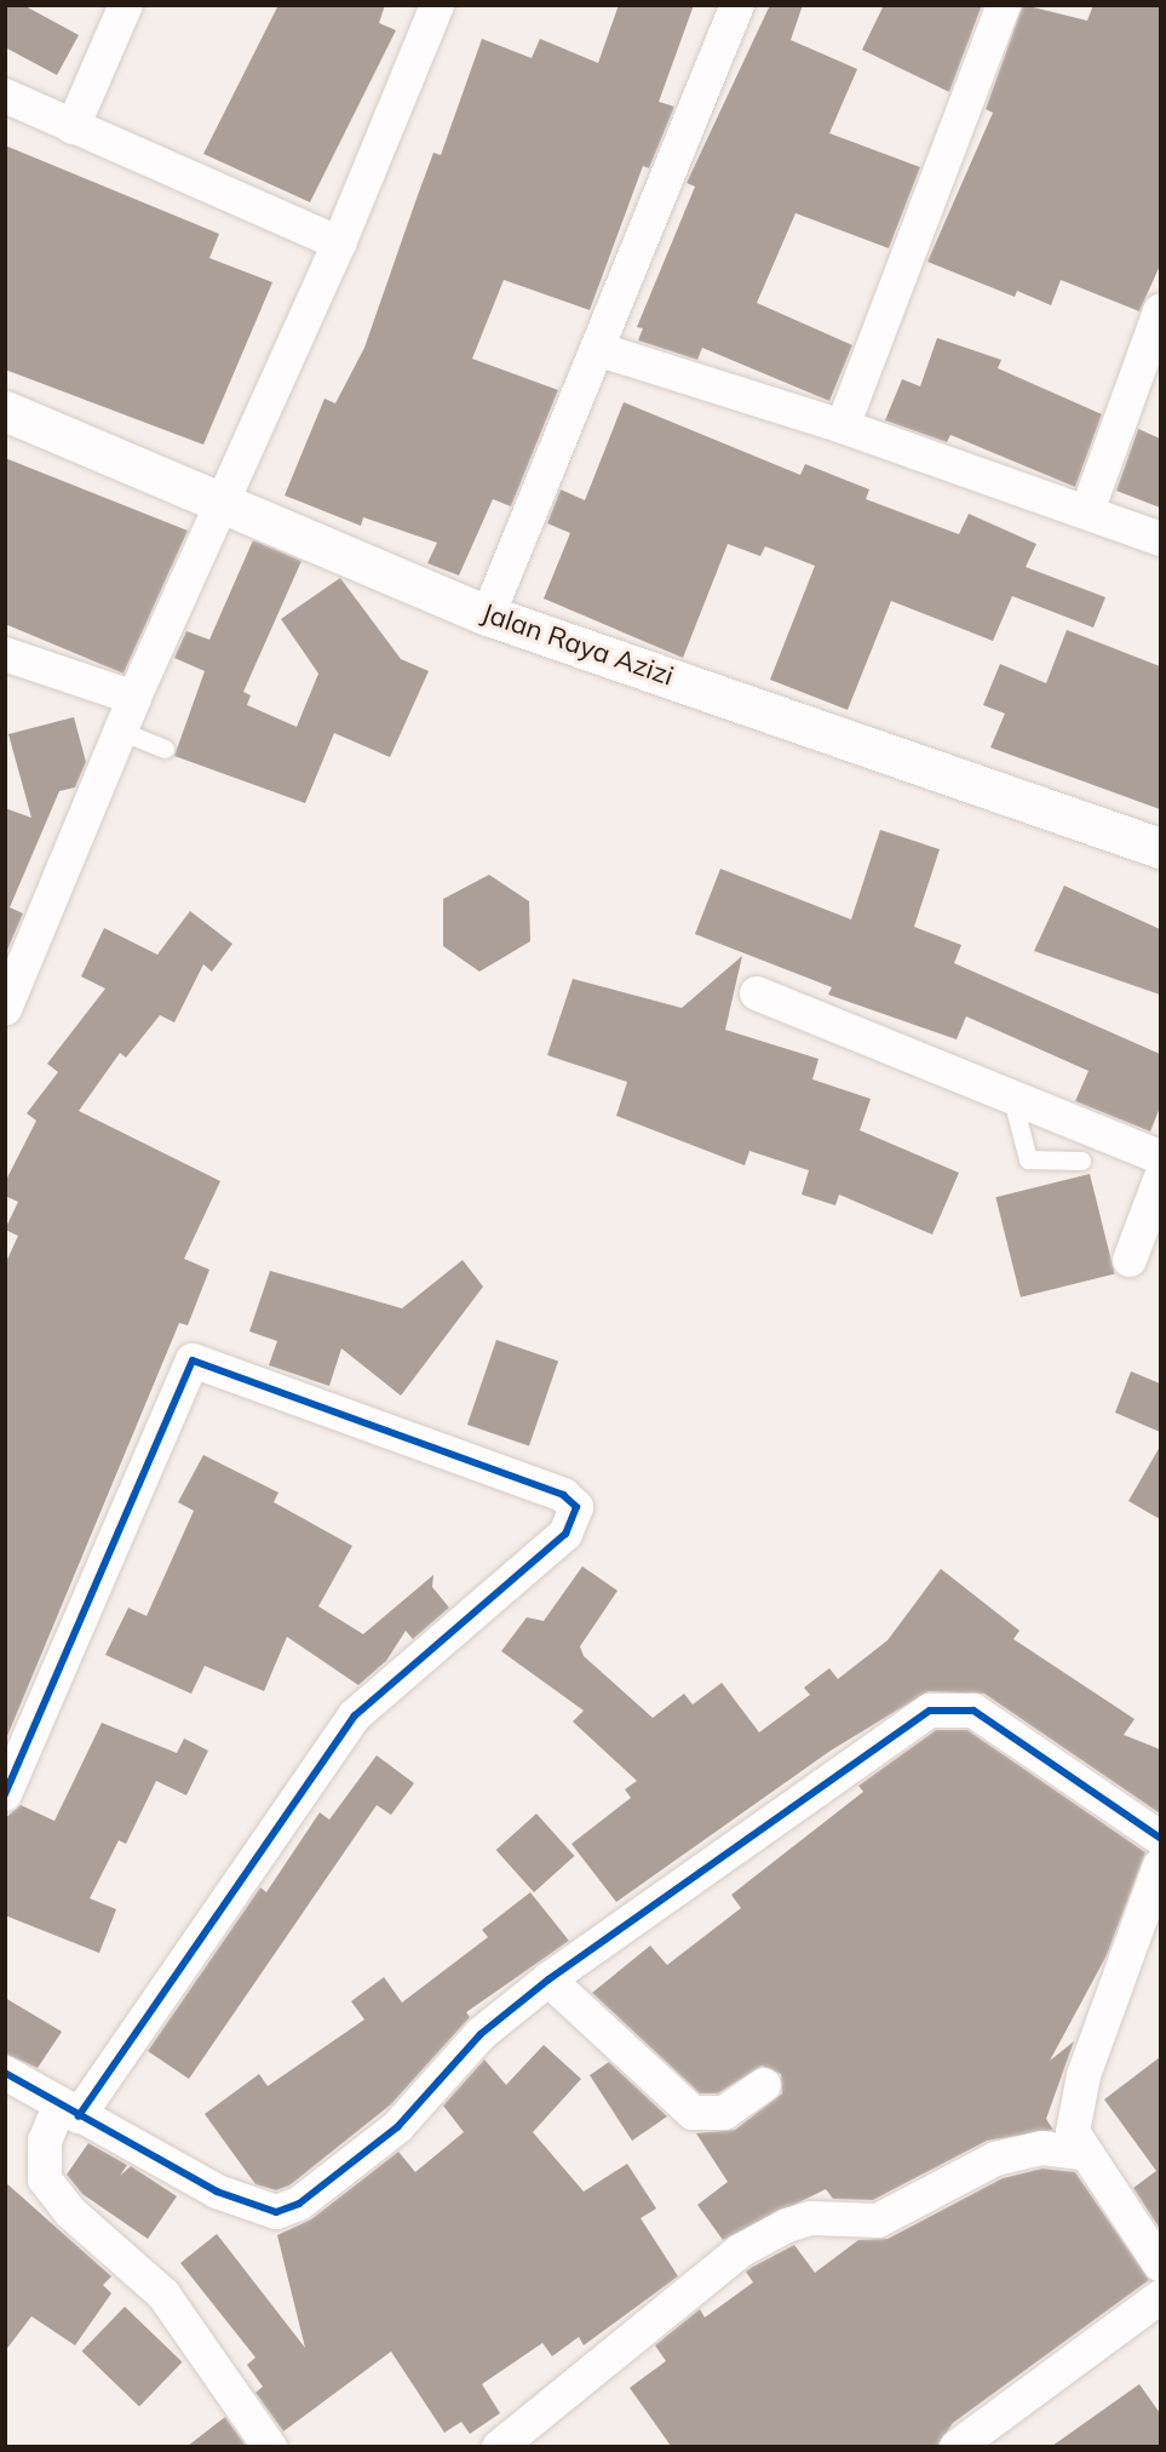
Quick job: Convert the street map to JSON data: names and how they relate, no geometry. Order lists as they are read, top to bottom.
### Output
{
  "streets": {
    "street": ["Jalan Raya Azizi"]
  }
}
